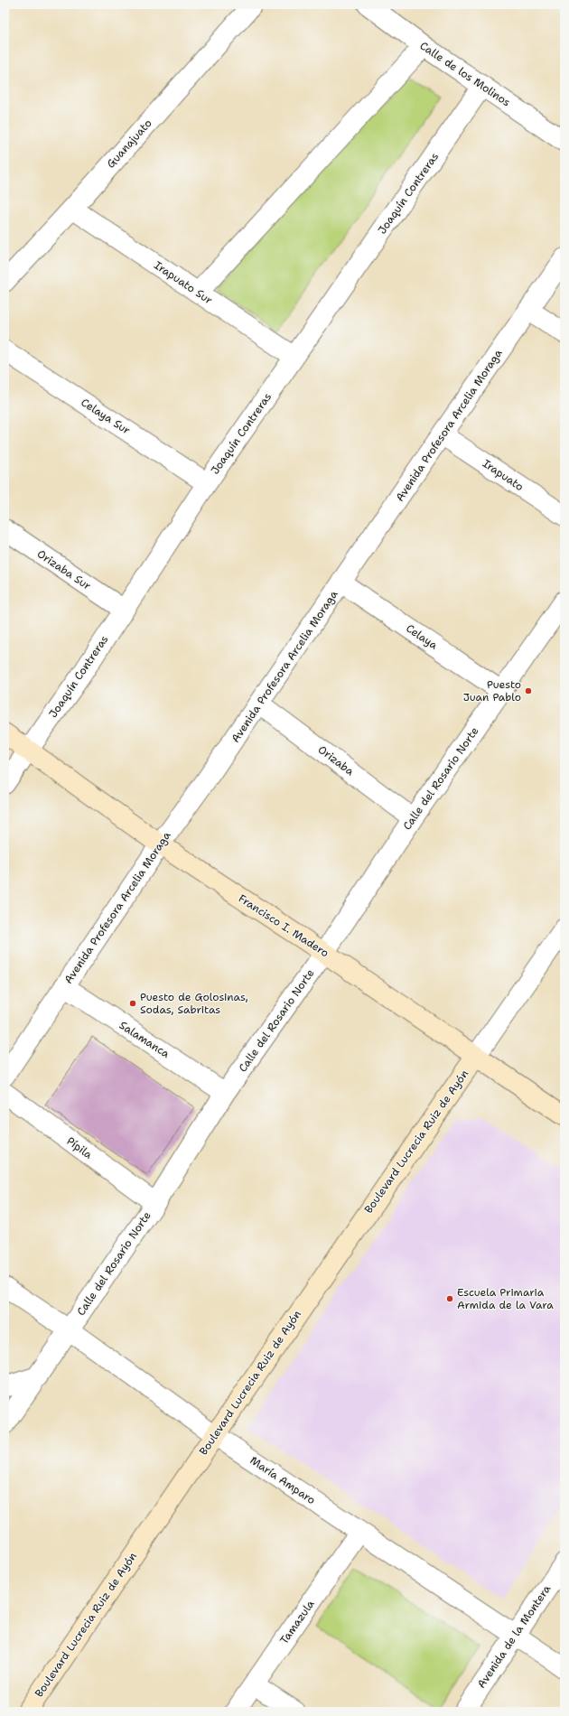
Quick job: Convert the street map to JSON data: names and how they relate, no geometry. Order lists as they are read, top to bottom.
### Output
{
  "streets": {
    "street": [
      "Calle de los Molinos",
      "Guanajuato",
      "Joaquín Contreras",
      "Irapuato Sur",
      "Celaya Sur",
      "Avenida Profesora Arcelia Moraga",
      "Irapuato",
      "Orizaba Sur",
      "Celaya",
      "Orizaba",
      "Calle del Rosario Norte",
      "Francisco I. Madero",
      "Salamanca",
      "Boulevard Lucrecia Ruiz de Ayón",
      "Pípila",
      "María Amparo",
      "Tamazula",
      "Avenida de la Montera"
    ]
  },
  "crossings": [
    ["Calle de los Molinos", "Joaquín Contreras"],
    ["Guanajuato", "Irapuato Sur"],
    ["Joaquín Contreras", "Irapuato Sur"],
    ["Joaquín Contreras", "Celaya Sur"],
    ["Joaquín Contreras", "Orizaba Sur"],
    ["Joaquín Contreras", "Francisco I. Madero"],
    ["Avenida Profesora Arcelia Moraga", "Irapuato"],
    ["Avenida Profesora Arcelia Moraga", "Celaya"],
    ["Avenida Profesora Arcelia Moraga", "Orizaba"],
    ["Avenida Profesora Arcelia Moraga", "Francisco I. Madero"],
    ["Avenida Profesora Arcelia Moraga", "Salamanca"],
    ["Celaya", "Calle del Rosario Norte"],
    ["Orizaba", "Calle del Rosario Norte"],
    ["Calle del Rosario Norte", "Francisco I. Madero"],
    ["Calle del Rosario Norte", "Salamanca"],
    ["Calle del Rosario Norte", "Pípila"],
    ["Calle del Rosario Norte", "María Amparo"],
    ["Francisco I. Madero", "Boulevard Lucrecia Ruiz de Ayón"],
    ["Boulevard Lucrecia Ruiz de Ayón", "María Amparo"],
    ["María Amparo", "Tamazula"],
    ["María Amparo", "Avenida de la Montera"]
  ],
  "places": ["Puesto Juan Pablo", "Puesto de Golosinas, Sodas, Sabritas", "Escuela Primaria Armida de la Vara"]
}
